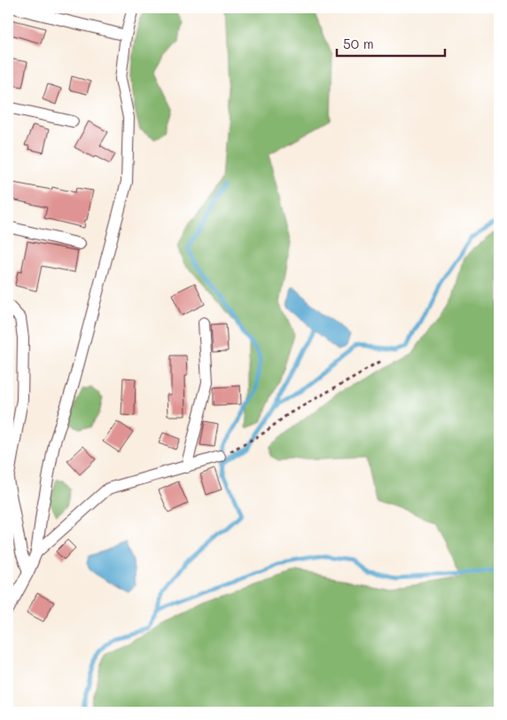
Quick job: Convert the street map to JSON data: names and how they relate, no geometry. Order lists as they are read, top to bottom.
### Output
{
  "scale_bar": "50 m"
}
